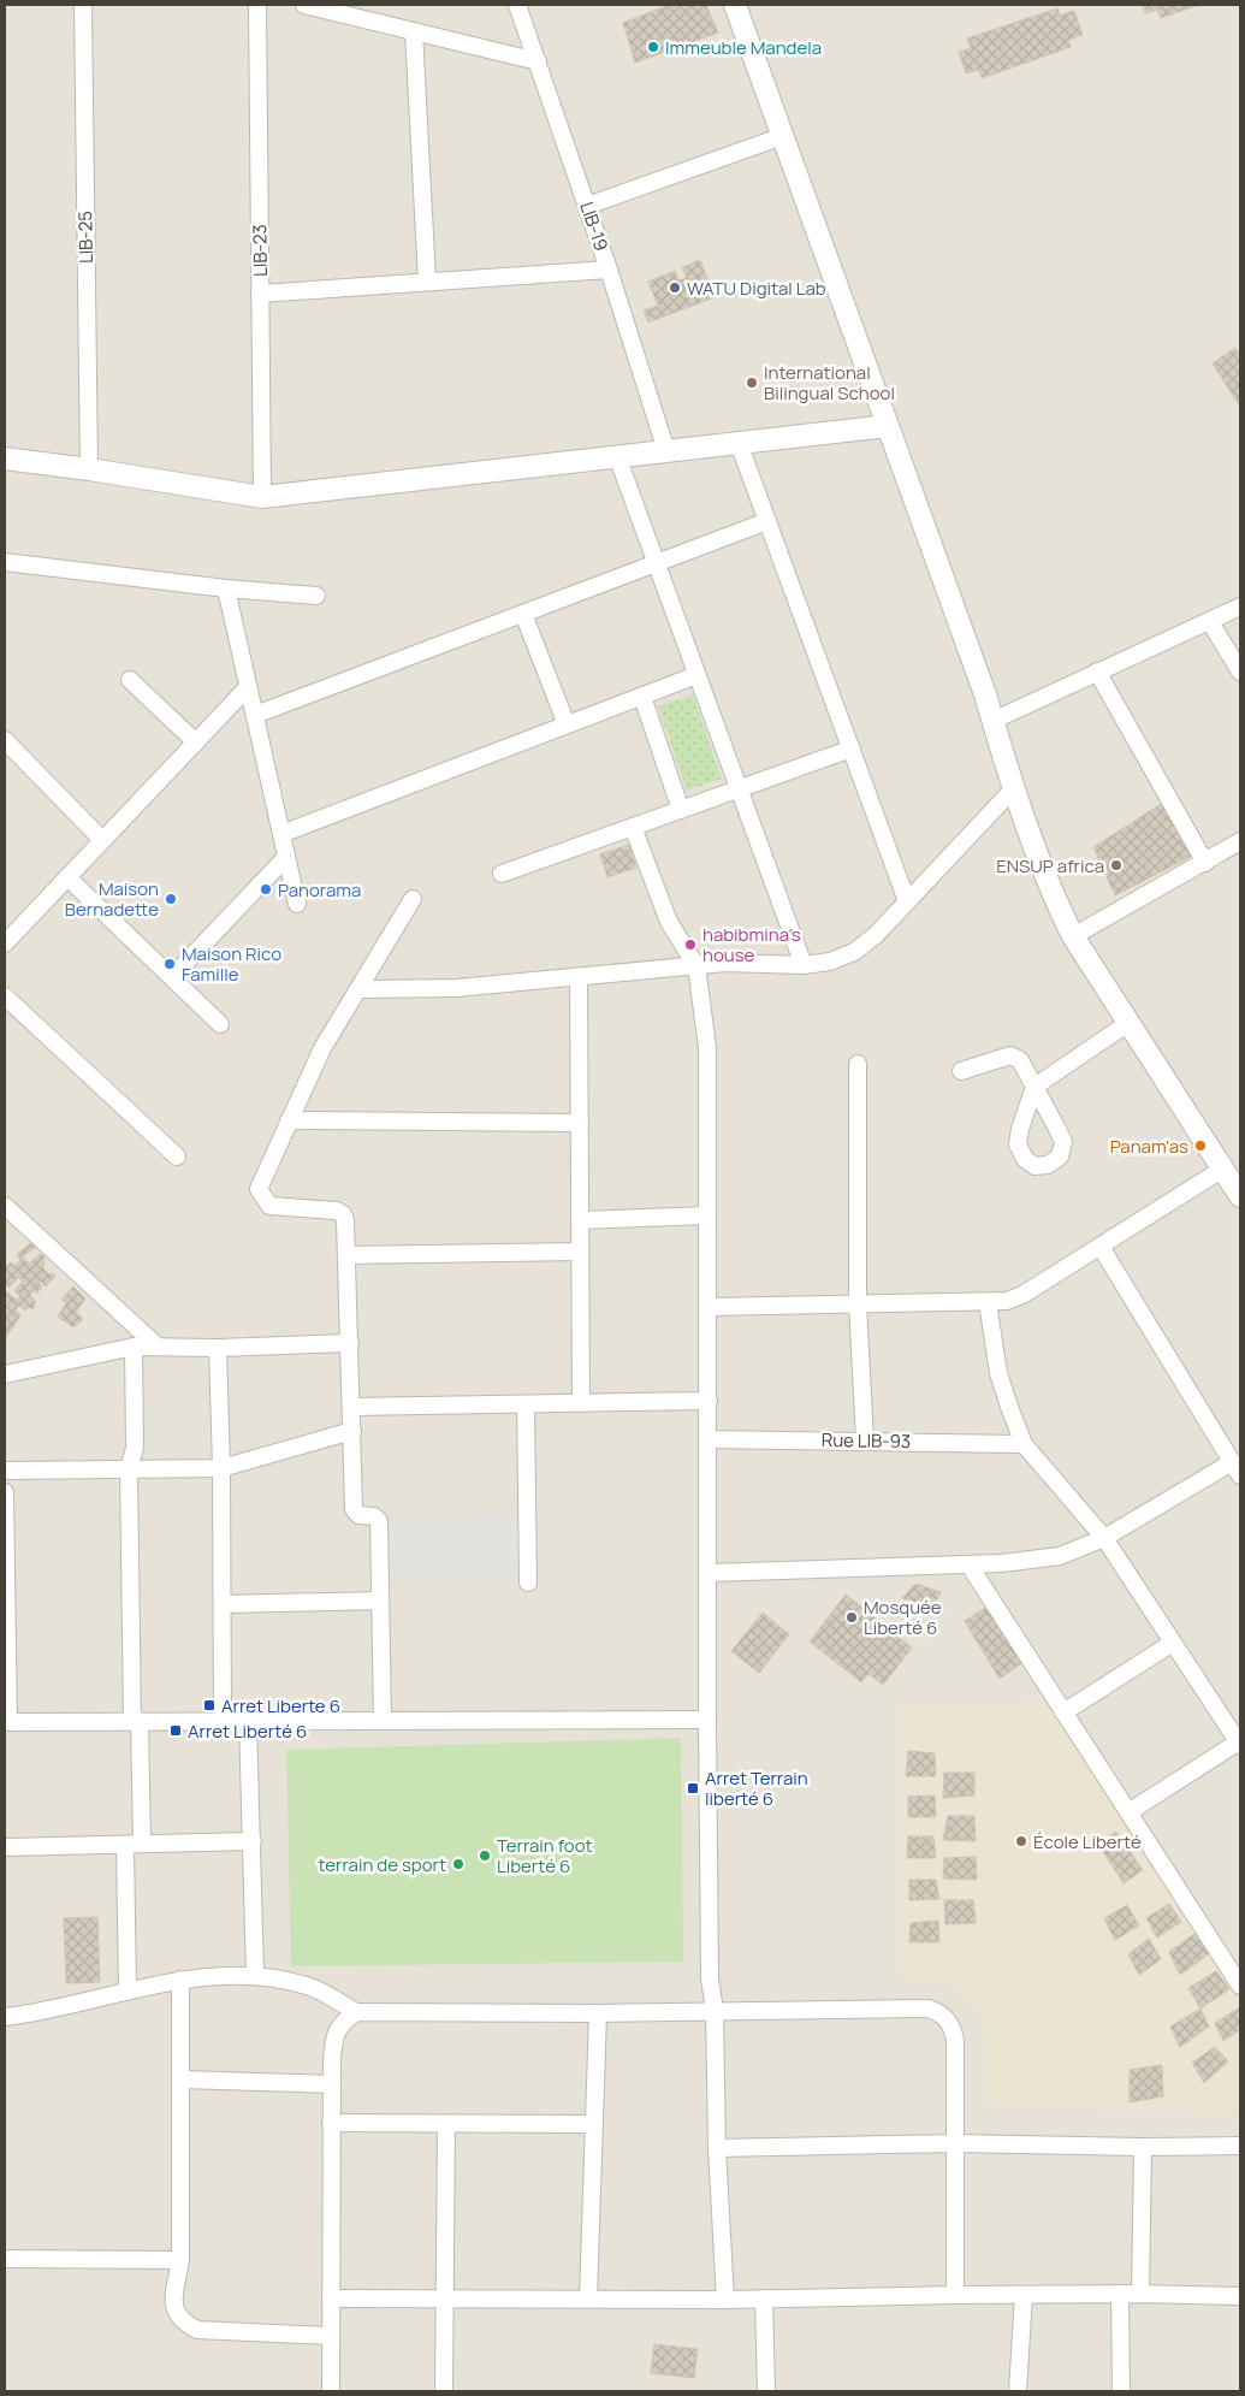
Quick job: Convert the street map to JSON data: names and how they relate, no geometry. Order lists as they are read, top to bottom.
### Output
{
  "streets": {
    "street": [
      "LIB-19",
      "LIB-25",
      "LIB-23",
      "Rue LIB-93"
    ]
  },
  "places": {
    "other": [
      "Immeuble Mandela",
      "WATU Digital Lab",
      "International Bilingual School",
      "ENSUP africa",
      "Panorama",
      "Maison Bernadette",
      "habibmina's house",
      "Maison Rico Famille",
      "Panam'as",
      "Mosquée Liberté 6",
      "École Liberté",
      "Terrain foot Liberté 6",
      "terrain de sport"
    ],
    "transit": ["Arret Liberte 6", "Arret Liberté 6", "Arret Terrain liberté 6"]
  }
}
